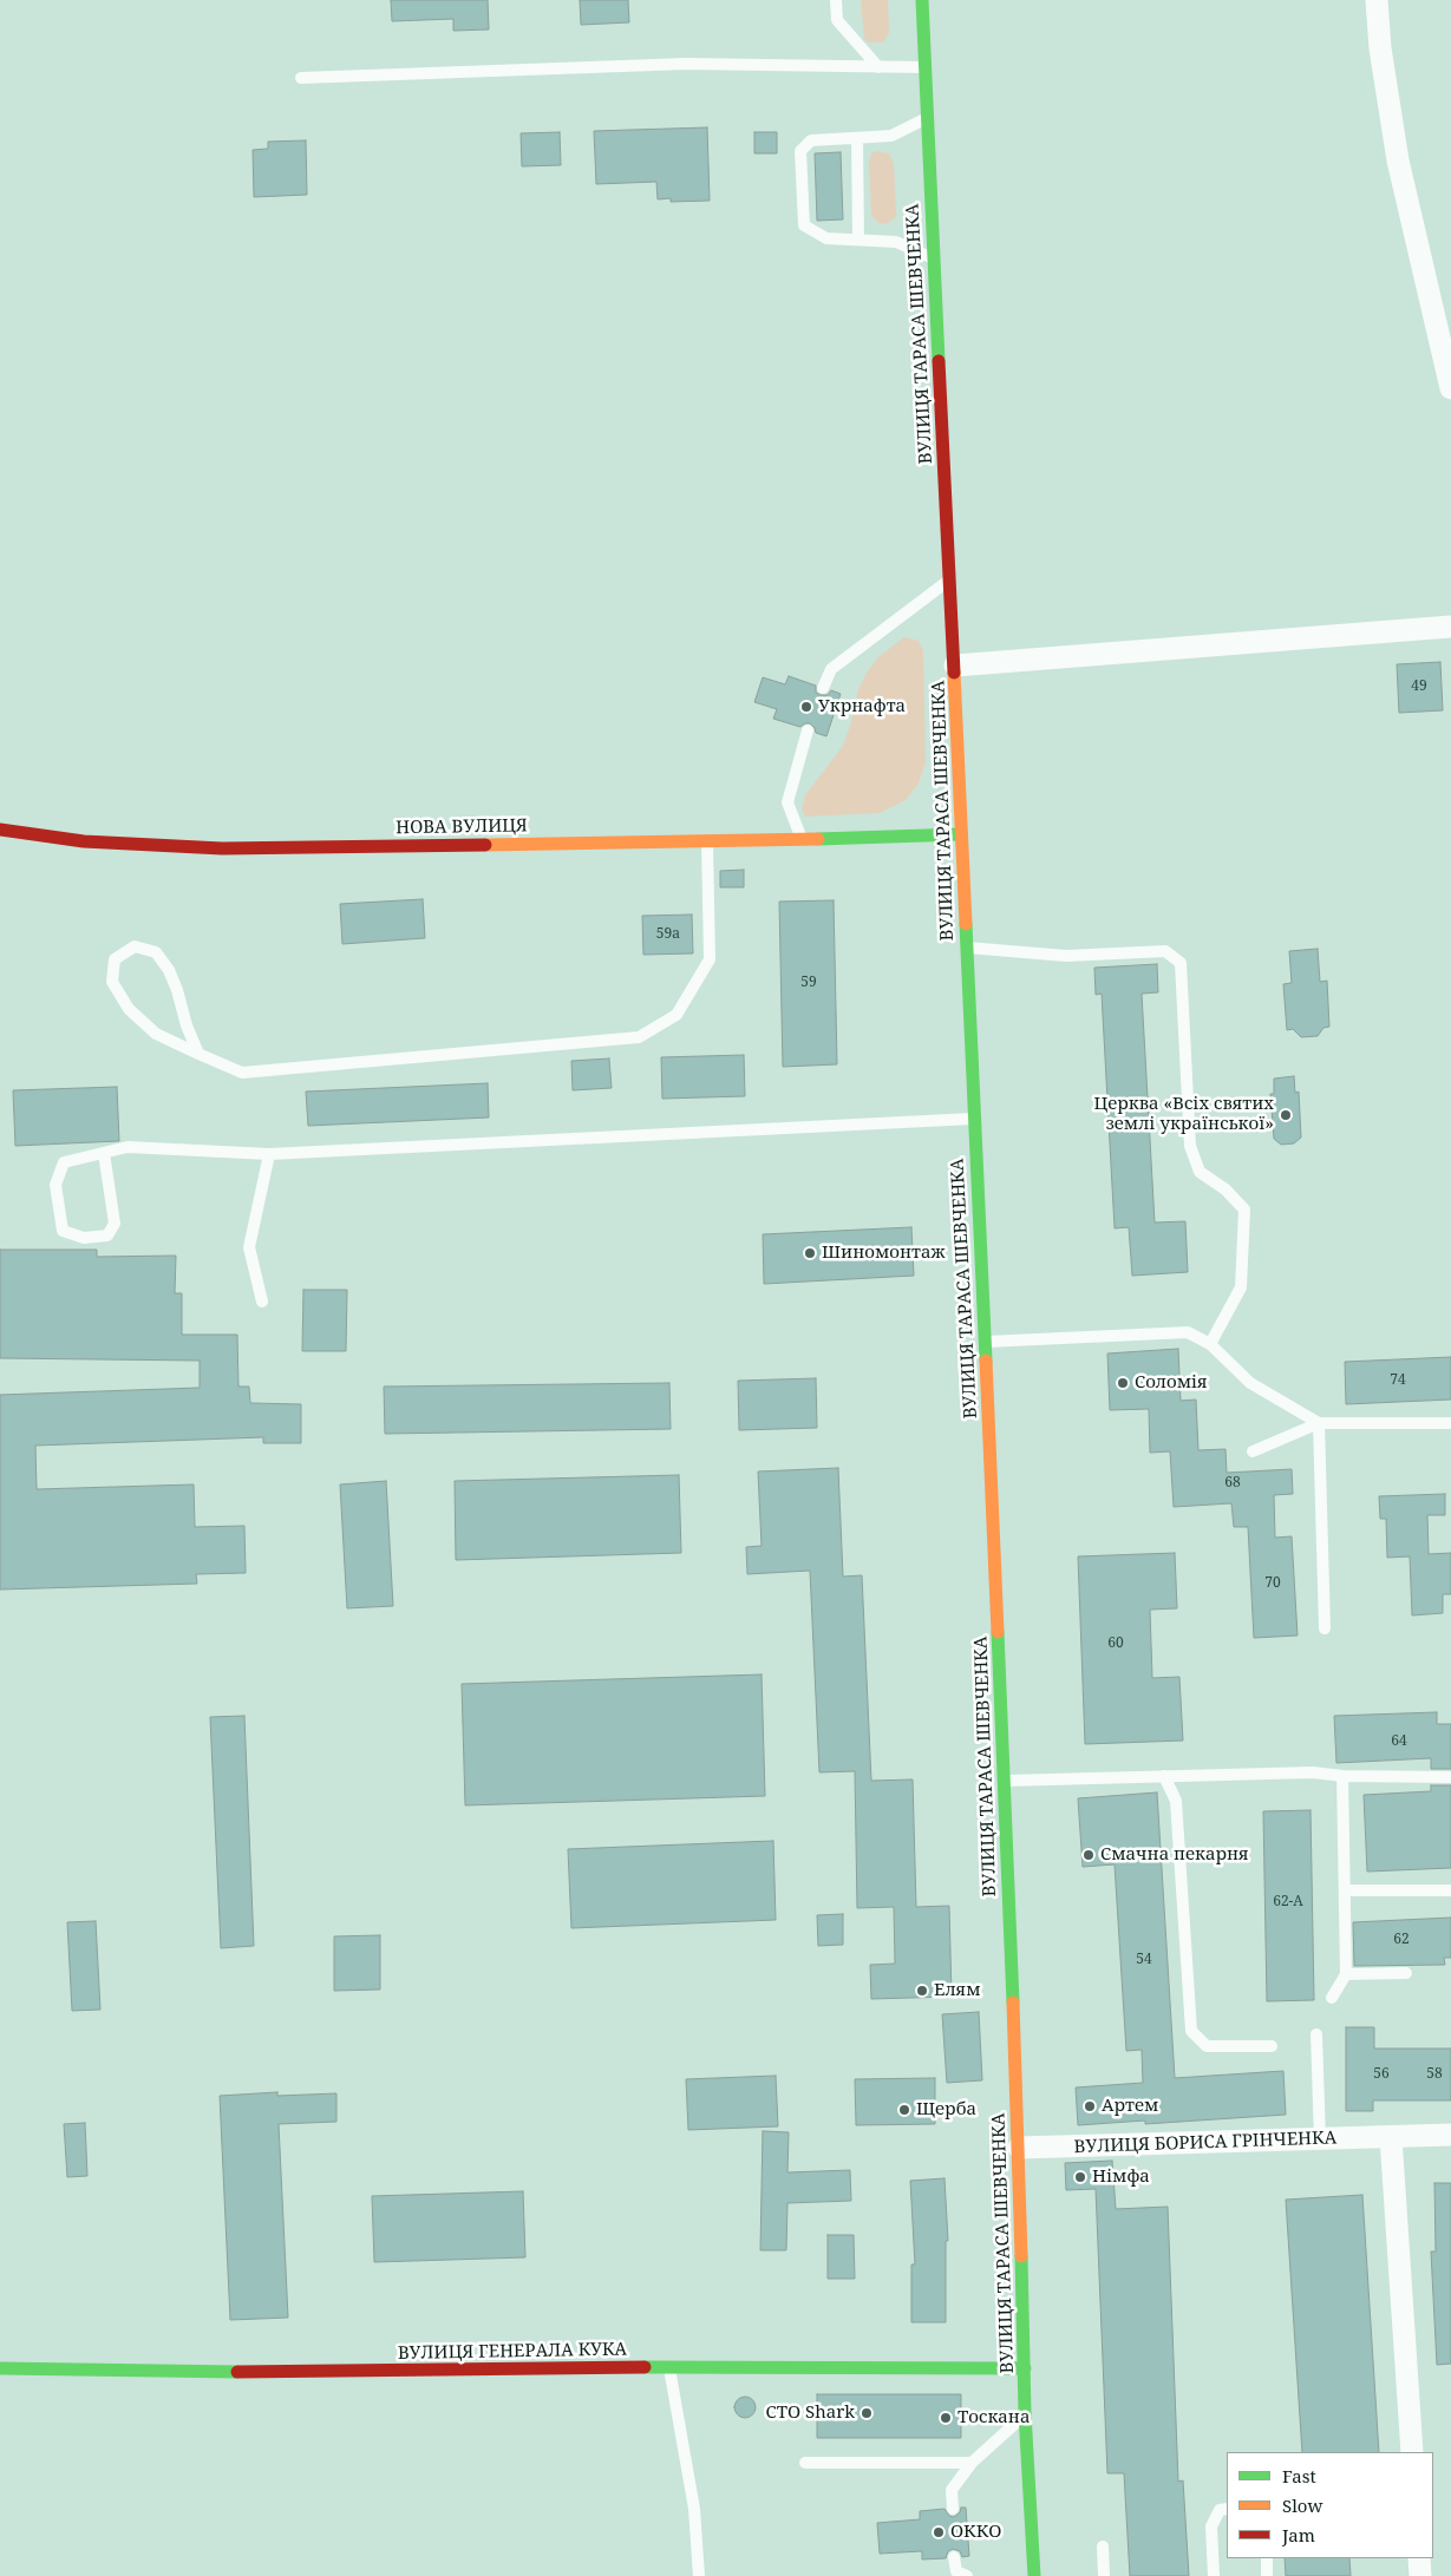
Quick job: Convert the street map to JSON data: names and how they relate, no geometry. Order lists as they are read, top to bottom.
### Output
{
  "streets": {
    "main road": ["ВУЛИЦЯ ТАРАСА ШЕВЧЕНКА", "НОВА ВУЛИЦЯ", "ВУЛИЦЯ ГЕНЕРАЛА КУКА"],
    "street": ["ВУЛИЦЯ БОРИСА ГРІНЧЕНКА"]
  },
  "crossings": [
    ["ВУЛИЦЯ ТАРАСА ШЕВЧЕНКА", "НОВА ВУЛИЦЯ"],
    ["ВУЛИЦЯ ТАРАСА ШЕВЧЕНКА", "ВУЛИЦЯ БОРИСА ГРІНЧЕНКА"],
    ["ВУЛИЦЯ ТАРАСА ШЕВЧЕНКА", "ВУЛИЦЯ ГЕНЕРАЛА КУКА"]
  ],
  "places": [
    "Укрнафта",
    "Церква «Всіх святих землі української»",
    "Шиномонтаж",
    "Соломiя",
    "Смачна пекарня",
    "Елям",
    "Артем",
    "Щерба",
    "Німфа",
    "СТО Shark",
    "Тоскана",
    "ОККО"
  ],
  "house_numbers": [
    "49",
    "59а",
    "59",
    "74",
    "68",
    "70",
    "60",
    "64",
    "62-А",
    "62",
    "54",
    "56",
    "58"
  ],
  "legend": ["Fast", "Slow", "Jam"]
}
